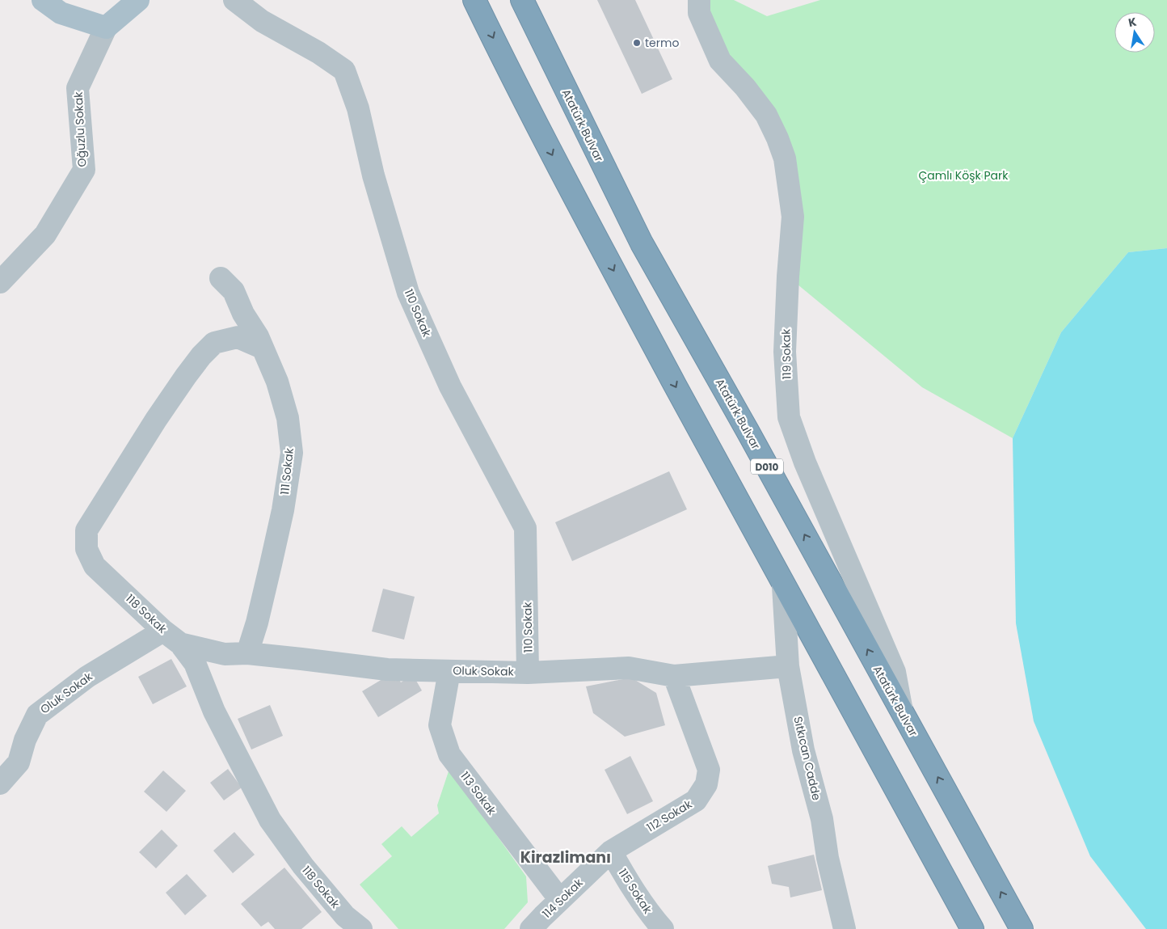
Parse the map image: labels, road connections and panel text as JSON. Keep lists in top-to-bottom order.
{
  "streets": {
    "highway": ["Atatürk Bulvar", "D010"],
    "street": [
      "Oğuzlu Sokak",
      "110 Sokak",
      "119 Sokak",
      "111 Sokak",
      "118 Sokak",
      "Oluk Sokak",
      "Sıtkıcan Cadde",
      "113 Sokak",
      "112 Sokak",
      "115 Sokak",
      "114 Sokak"
    ]
  },
  "crossings": [
    ["Atatürk Bulvar", "119 Sokak"],
    ["110 Sokak", "Oluk Sokak"],
    ["111 Sokak", "118 Sokak"],
    ["111 Sokak", "Oluk Sokak"],
    ["118 Sokak", "Oluk Sokak"],
    ["Oluk Sokak", "Sıtkıcan Cadde"],
    ["Oluk Sokak", "113 Sokak"],
    ["Oluk Sokak", "112 Sokak"],
    ["113 Sokak", "114 Sokak"],
    ["112 Sokak", "115 Sokak"],
    ["112 Sokak", "114 Sokak"],
    ["115 Sokak", "114 Sokak"]
  ],
  "districts": ["Kirazlimanı"],
  "parks": ["Çamlı Köşk Park"],
  "places": ["termo"],
  "north": "top"
}
